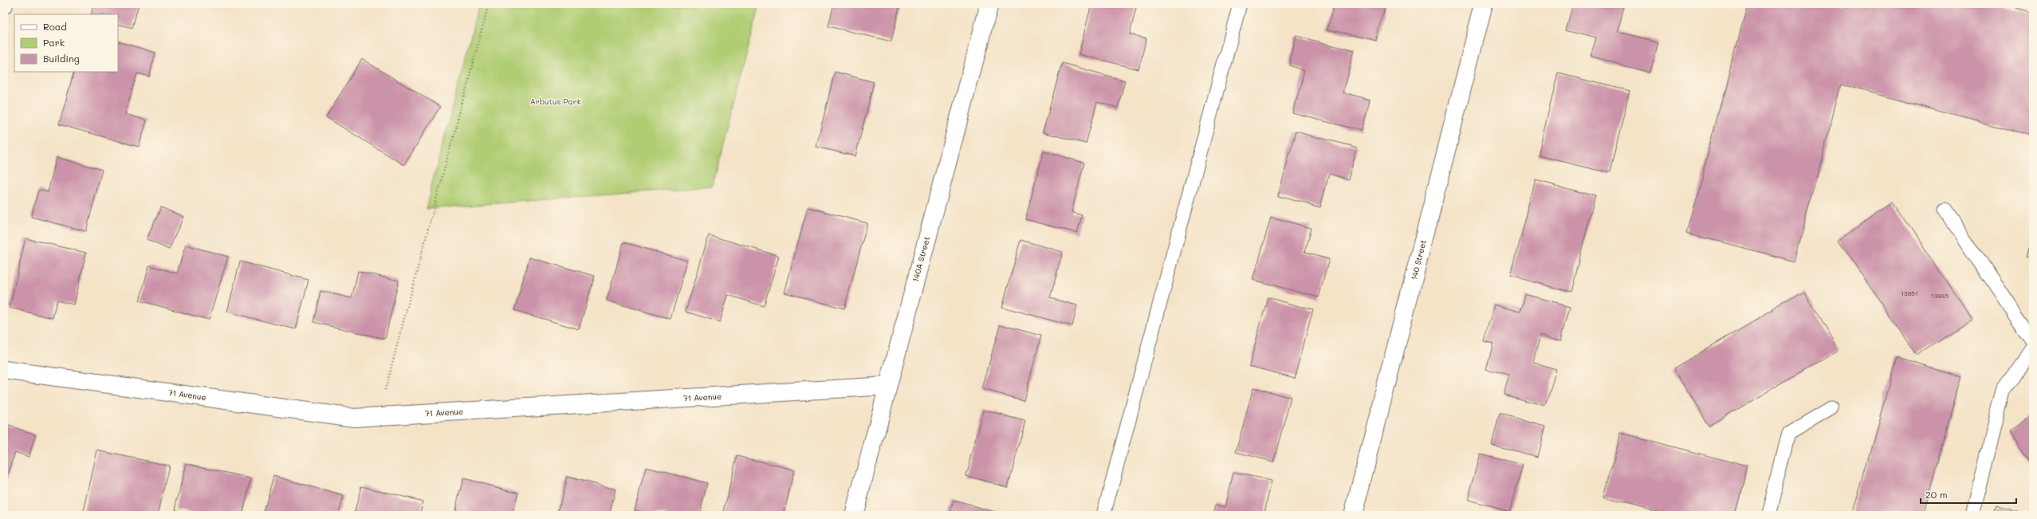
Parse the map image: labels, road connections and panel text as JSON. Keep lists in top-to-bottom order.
{
  "streets": {
    "street": ["140A Street", "140 Street", "71 Avenue"]
  },
  "crossings": [
    ["140A Street", "71 Avenue"]
  ],
  "parks": ["Arbutus Park"],
  "house_numbers": ["13951", "13945"],
  "legend": ["Road", "Park", "Building"],
  "scale_bar": "20 m"
}
